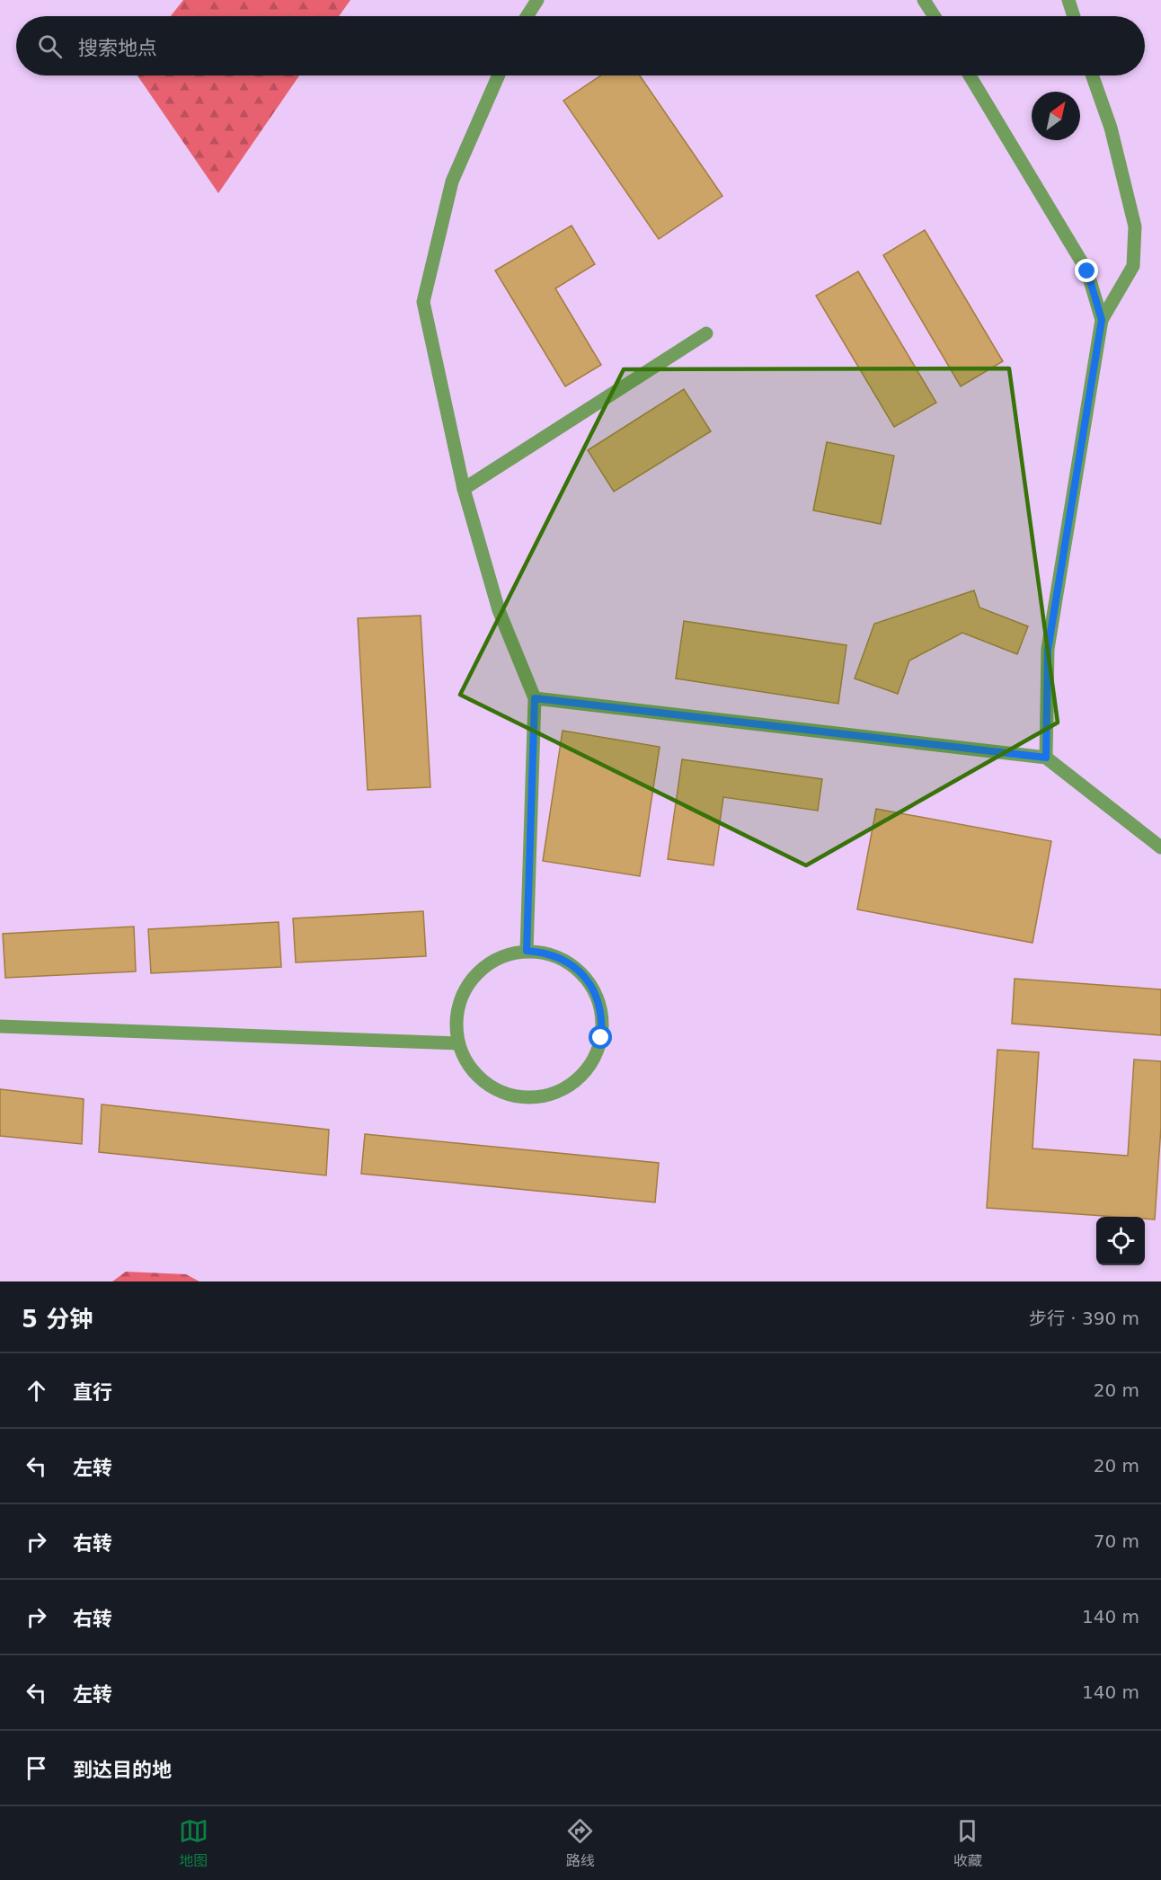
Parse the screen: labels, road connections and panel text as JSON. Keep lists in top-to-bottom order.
{
  "north": "top right",
  "page": {
    "search": "搜索地点",
    "heading": ["5 分钟", "步行 · 390 m"],
    "list": [
      ["直行", "20 m"],
      ["左转", "20 m"],
      ["右转", "70 m"],
      ["右转", "140 m"],
      ["左转", "140 m"],
      "到达目的地"
    ],
    "nav": ["地图", "路线", "收藏"]
  }
}
